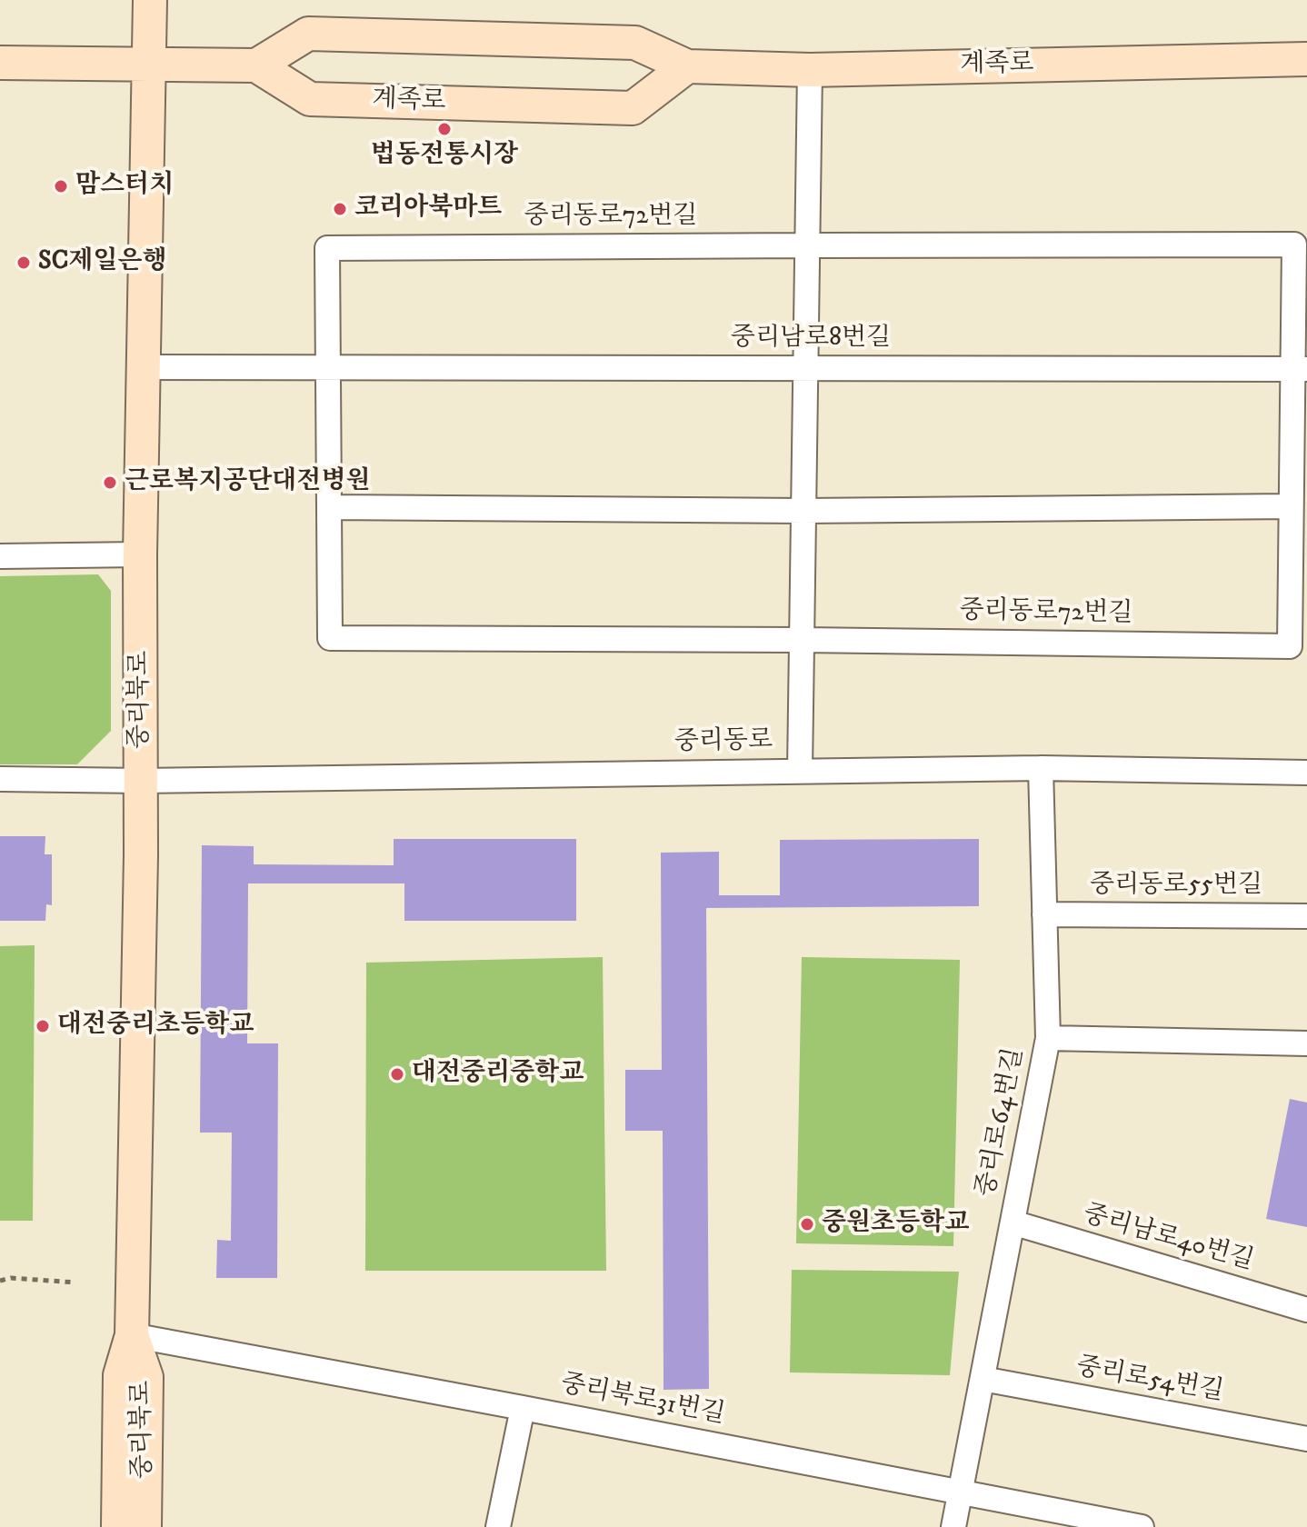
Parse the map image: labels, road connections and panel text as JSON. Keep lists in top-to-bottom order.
{
  "streets": {
    "main road": ["계족로", "중리북로"],
    "street": [
      "중리동로72번길",
      "중리남로8번길",
      "중리동로",
      "중리동로55번길",
      "중리로64번길",
      "중리남로40번길",
      "중리로54번길",
      "중리북로31번길"
    ]
  },
  "crossings": [
    ["중리동로72번길", "중리남로8번길"],
    ["중리남로8번길", "중리북로"],
    ["중리북로", "중리동로"],
    ["중리북로", "중리북로31번길"],
    ["중리동로", "중리로64번길"],
    ["중리동로55번길", "중리로64번길"],
    ["중리로64번길", "중리남로40번길"],
    ["중리로64번길", "중리로54번길"],
    ["중리로64번길", "중리북로31번길"]
  ],
  "places": [
    "법동전통시장",
    "맘스터치",
    "코리아북마트",
    "SC제일은행",
    "근로복지공단대전병원",
    "대전중리초등학교",
    "대전중리중학교",
    "중원초등학교"
  ]
}
